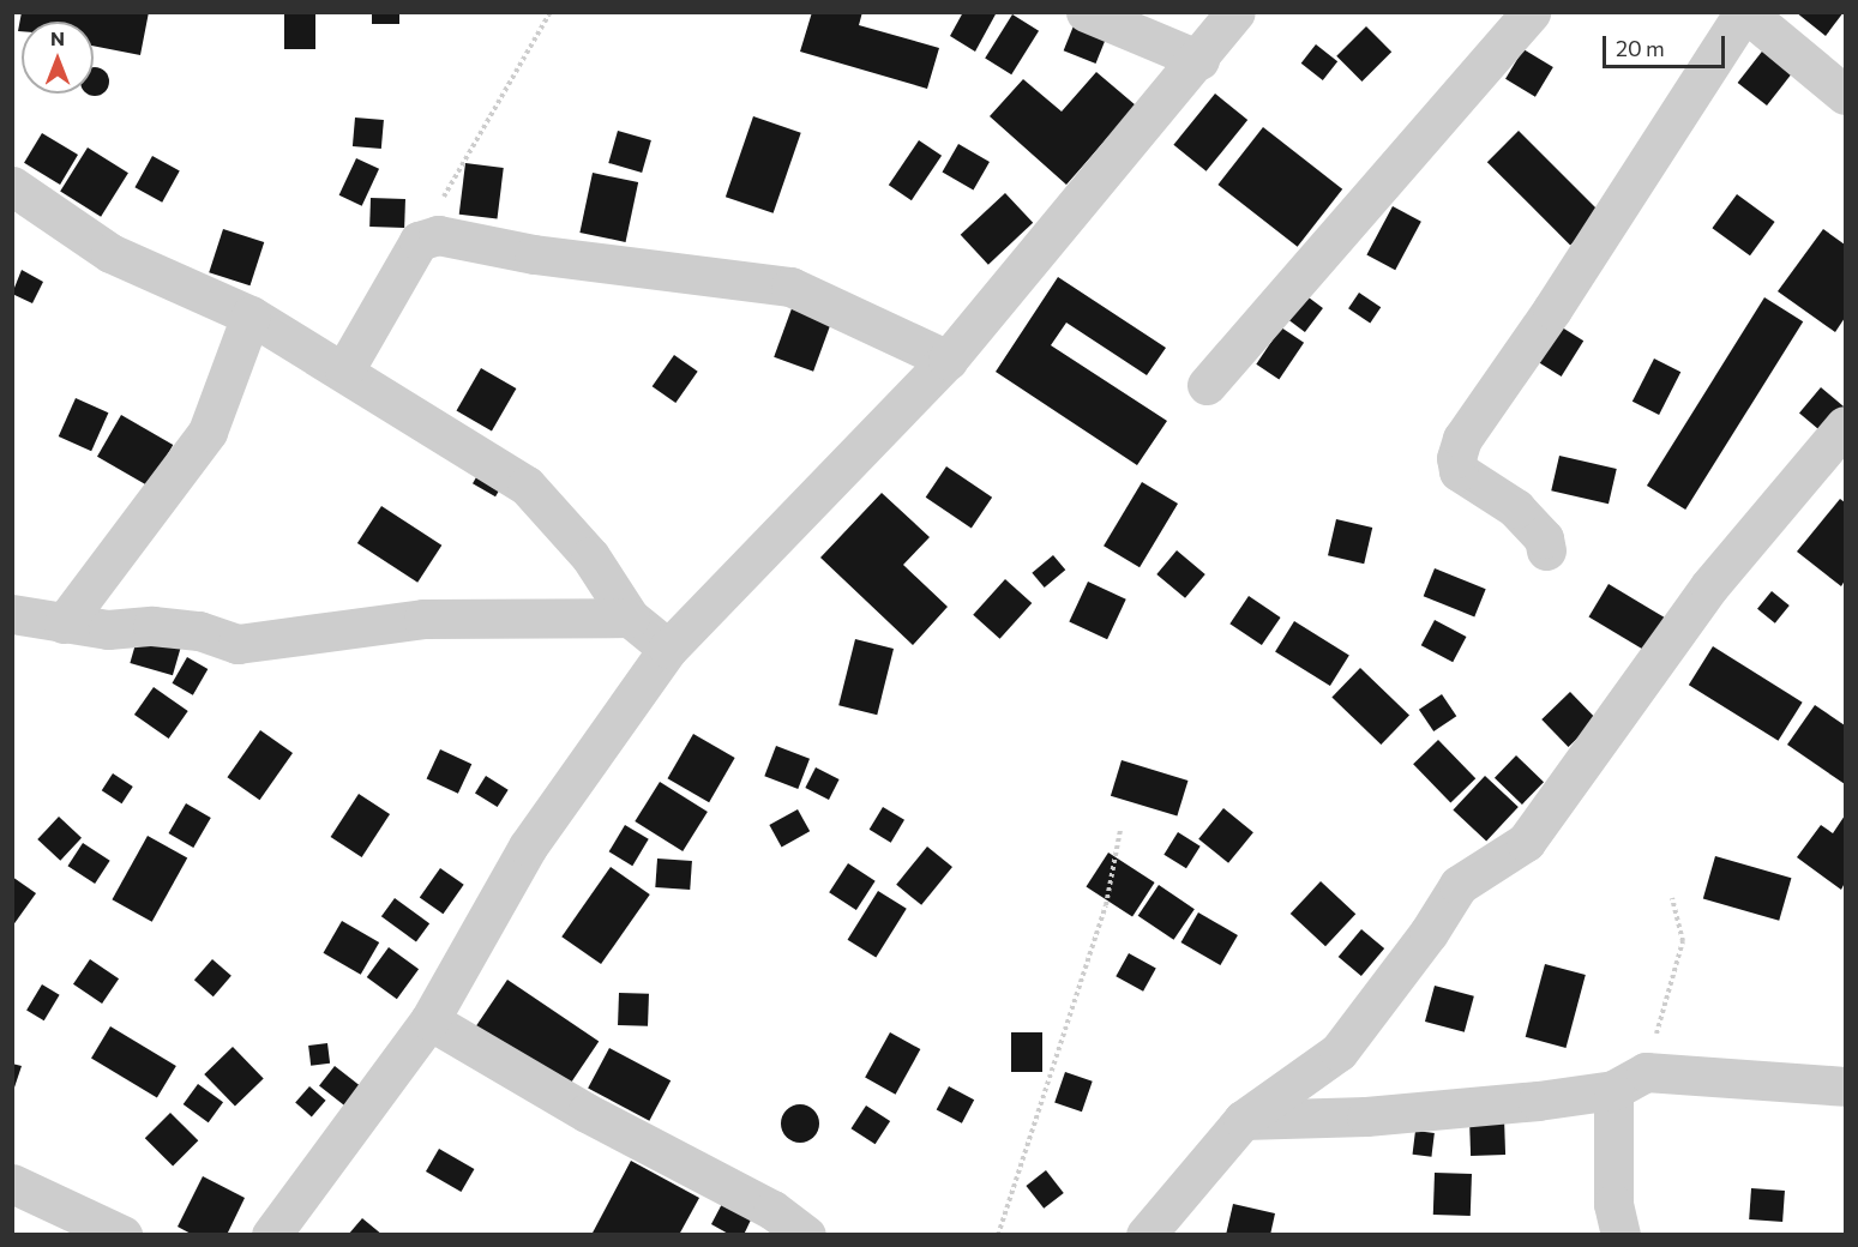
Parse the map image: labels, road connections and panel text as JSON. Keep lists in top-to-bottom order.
{
  "scale_bar": "20 m",
  "north": "top"
}
